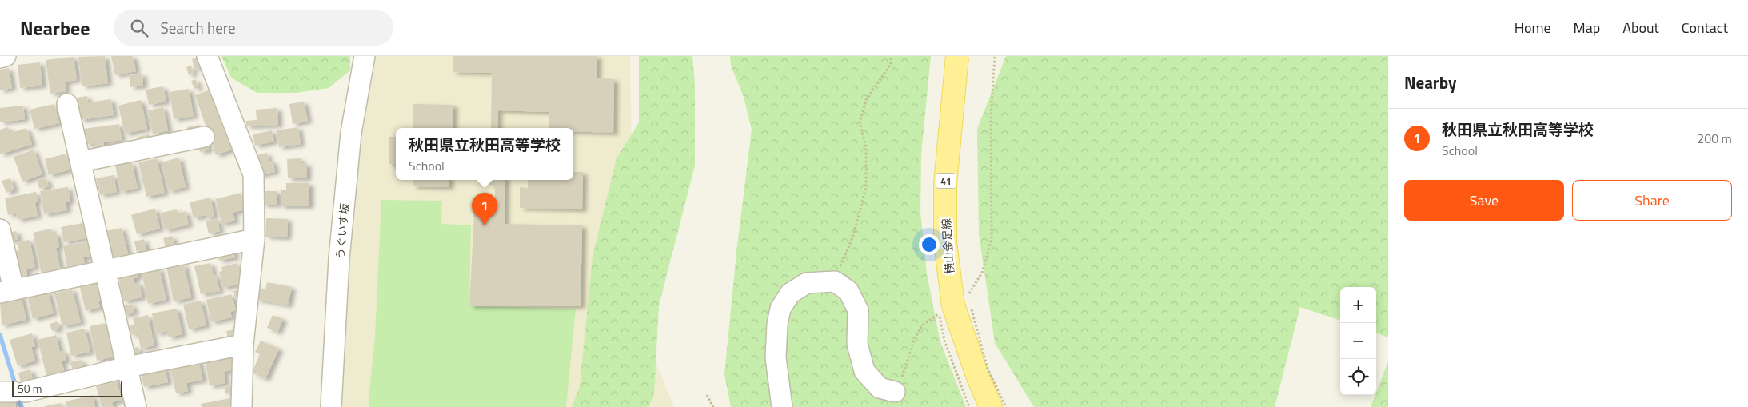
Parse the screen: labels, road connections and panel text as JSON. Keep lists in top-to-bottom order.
{
  "streets": {
    "main road": ["41", "横山金足線"],
    "street": ["うぐいす坂"]
  },
  "scale_bar": "50 m",
  "page": {
    "header": "Nearbee",
    "search": "Search here",
    "nav": [
      "Home",
      "Map",
      "About",
      "Contact"
    ],
    "heading": "Nearby",
    "list": [
      {
        "mark": "1",
        "name": "秋田県立秋田高等学校",
        "note": "School",
        "value": "200 m"
      }
    ],
    "popup": ["秋田県立秋田高等学校", "School"],
    "buttons": ["Save", "Share"],
    "pins": "1",
    "map_buttons": ["+", "−"],
    "scale": "50 m"
  }
}
